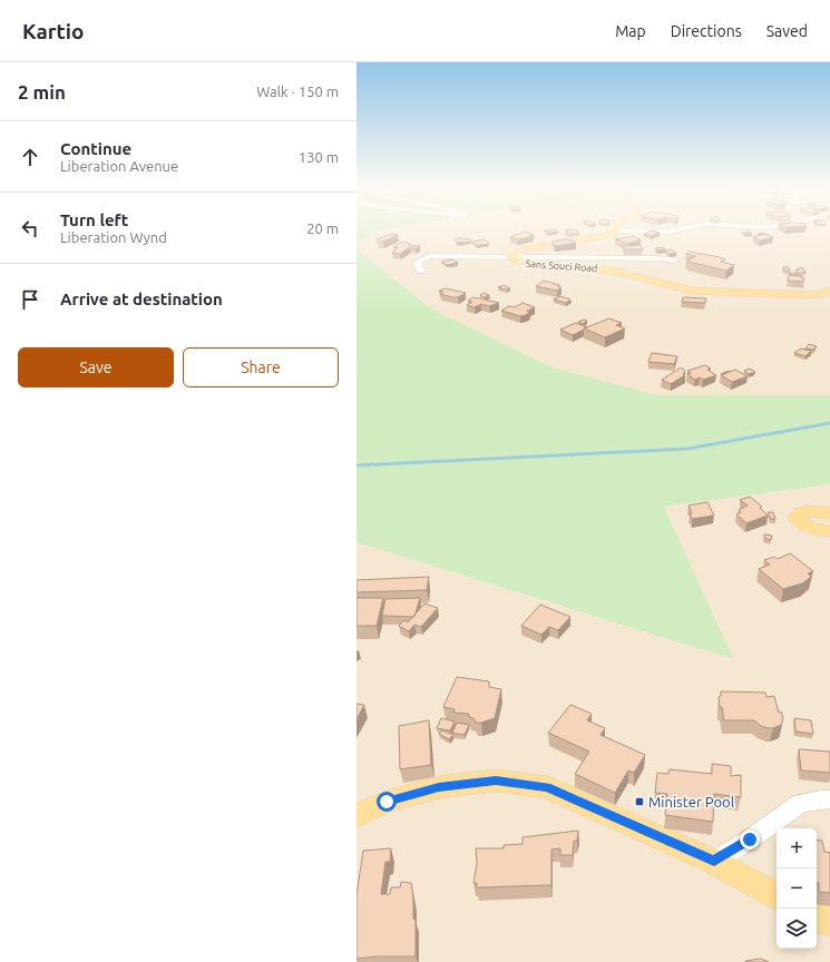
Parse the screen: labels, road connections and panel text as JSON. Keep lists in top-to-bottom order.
{
  "streets": {
    "main road": ["Sans Souci Road"]
  },
  "places": {
    "transit": ["Minister Pool"]
  },
  "page": {
    "header": "Kartio",
    "nav": ["Map", "Directions", "Saved"],
    "heading": ["2 min", "Walk · 150 m"],
    "list": [
      ["Continue", "Liberation Avenue", "130 m"],
      ["Turn left", "Liberation Wynd", "20 m"],
      "Arrive at destination"
    ],
    "buttons": ["Save", "Share"],
    "map_buttons": ["+", "−"]
  }
}
